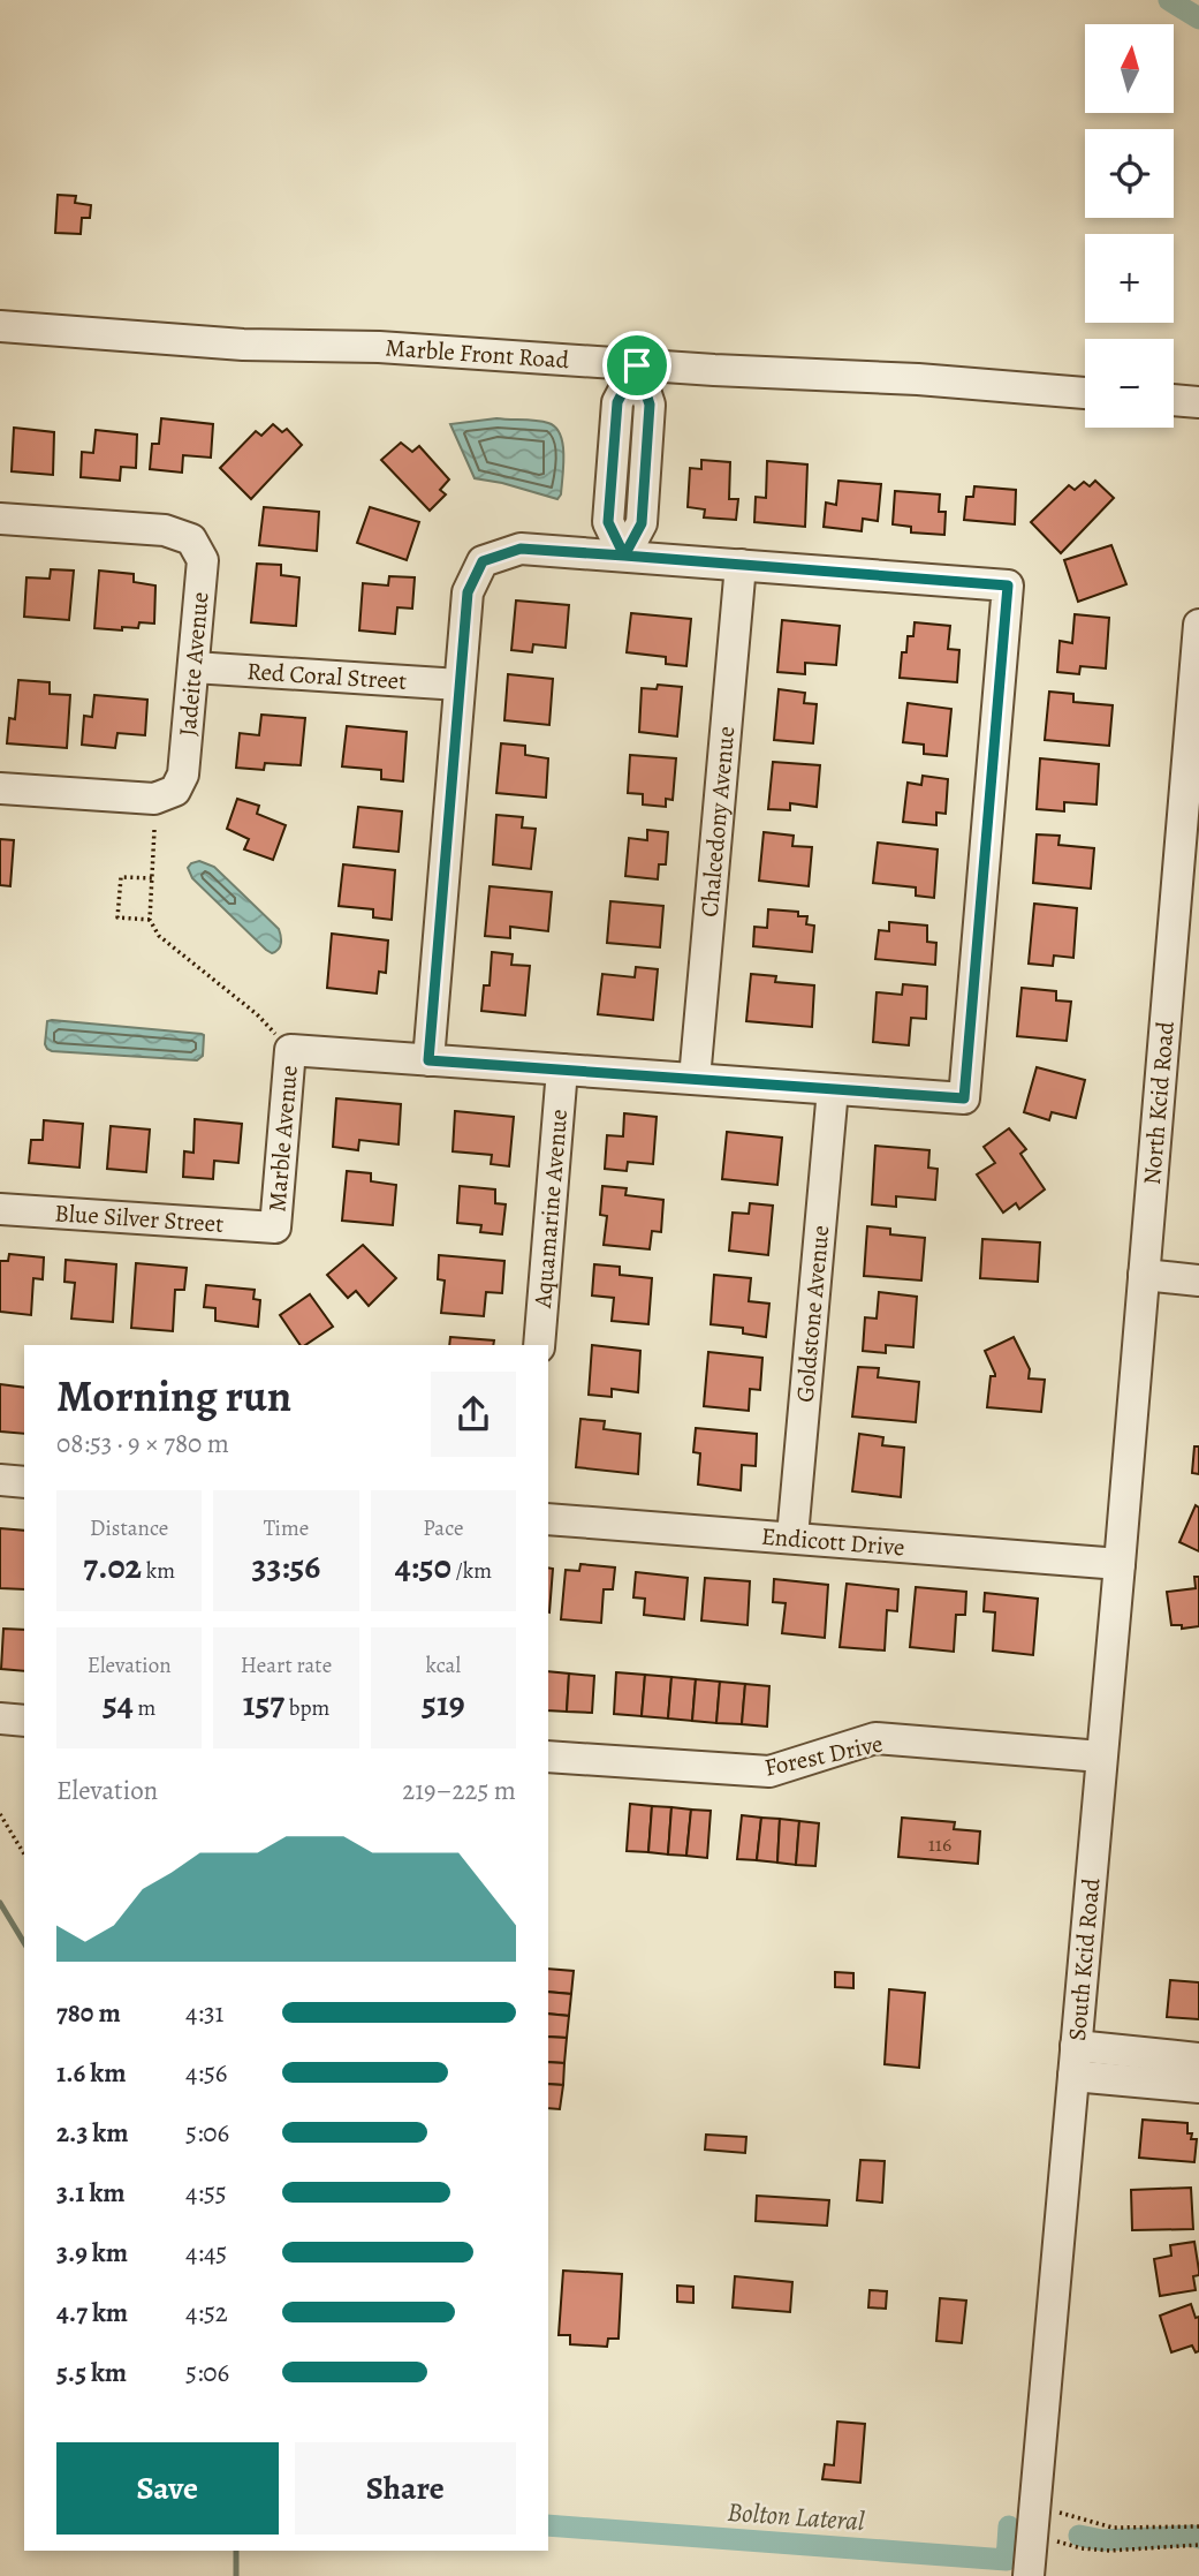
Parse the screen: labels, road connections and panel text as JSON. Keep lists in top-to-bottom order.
{
  "streets": {
    "street": [
      "Marble Front Road",
      "Jadeite Avenue",
      "Red Coral Street",
      "Chalcedony Avenue",
      "North Kcid Road",
      "Marble Avenue",
      "Aquamarine Avenue",
      "Blue Silver Street",
      "Goldstone Avenue",
      "Endicott Drive",
      "Forest Drive",
      "South Kcid Road"
    ]
  },
  "crossings": [
    ["Jadeite Avenue", "Red Coral Street"],
    ["North Kcid Road", "South Kcid Road"],
    ["Marble Avenue", "Blue Silver Street"],
    ["Goldstone Avenue", "Endicott Drive"],
    ["Endicott Drive", "South Kcid Road"],
    ["Forest Drive", "South Kcid Road"]
  ],
  "water": ["Bolton Lateral"],
  "house_numbers": ["116"],
  "north": "top",
  "page": {
    "map_buttons": ["+", "−"],
    "heading": ["Morning run", "08:53 · 9 × 780 m"],
    "stats": [
      ["Distance", "7.02 km"],
      ["Time", "33:56"],
      ["Pace", "4:50 /km"],
      ["Elevation", "54 m"],
      ["Heart rate", "157 bpm"],
      ["kcal", "519"]
    ],
    "chart": ["Elevation", "219–225 m"],
    "list": [
      {
        "name": "780 m",
        "note": "4:31"
      },
      {
        "name": "1.6 km",
        "note": "4:56"
      },
      {
        "name": "2.3 km",
        "note": "5:06"
      },
      {
        "name": "3.1 km",
        "note": "4:55"
      },
      {
        "name": "3.9 km",
        "note": "4:45"
      },
      {
        "name": "4.7 km",
        "note": "4:52"
      },
      {
        "name": "5.5 km",
        "note": "5:06"
      }
    ],
    "buttons": ["Save", "Share"]
  }
}
